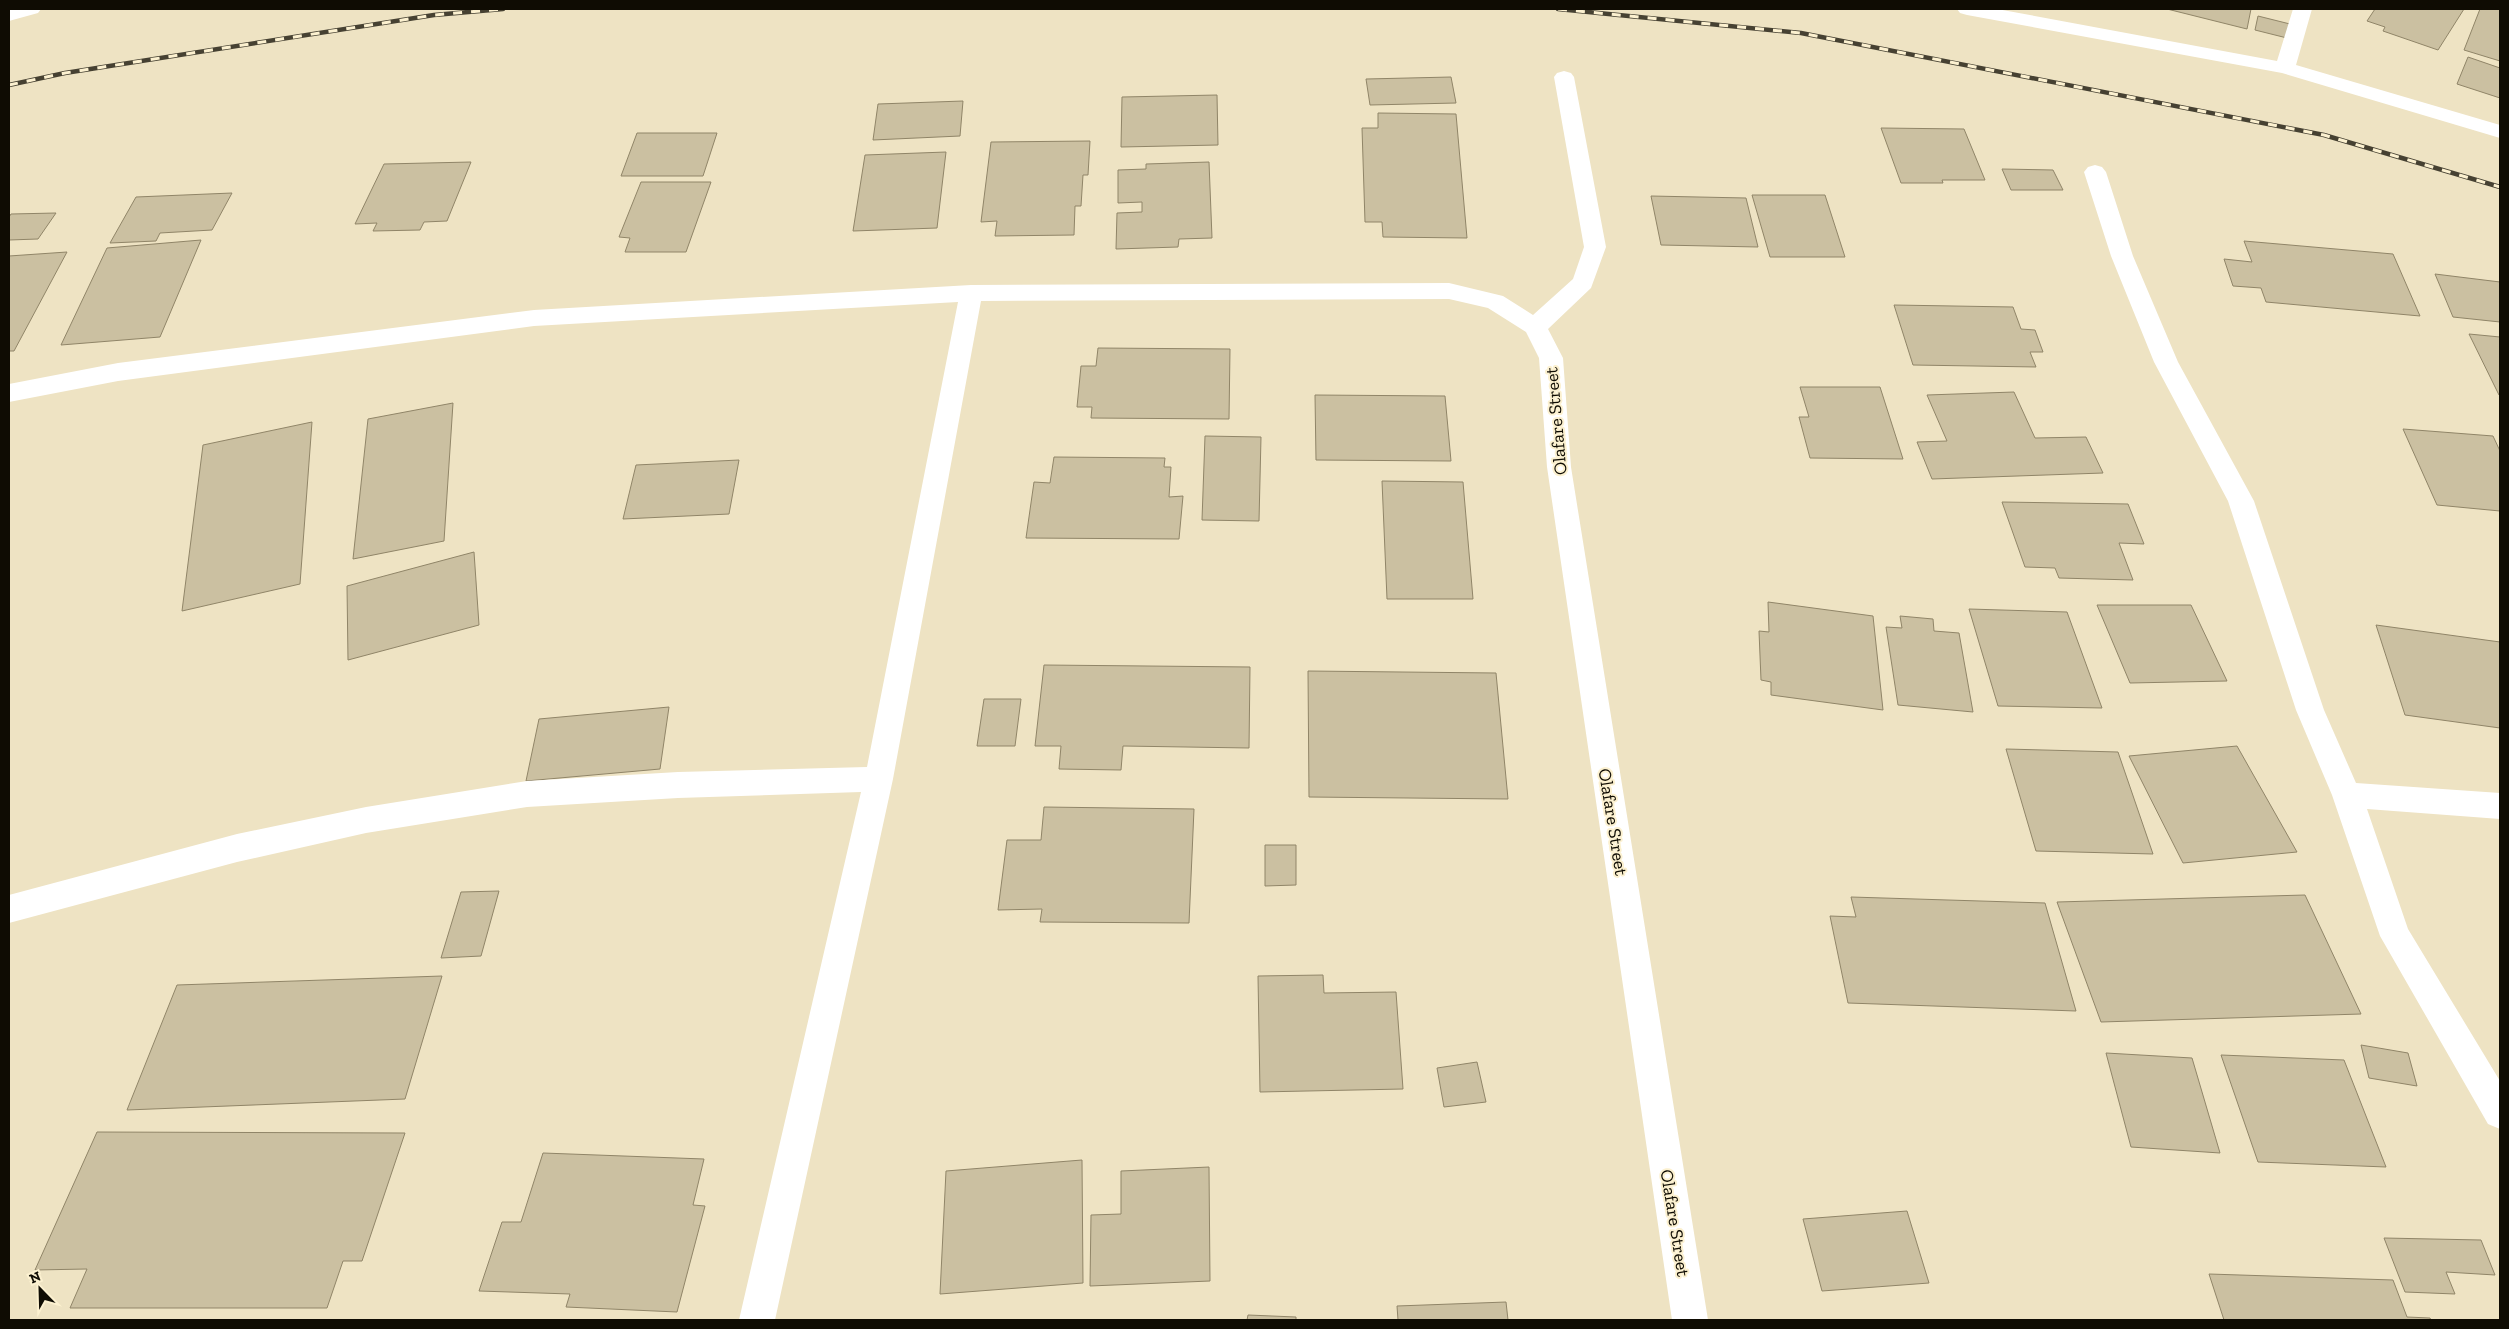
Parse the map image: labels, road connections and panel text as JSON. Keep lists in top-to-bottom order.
{
  "streets": {
    "street": ["Olafare Street"]
  },
  "north": "top left"
}
